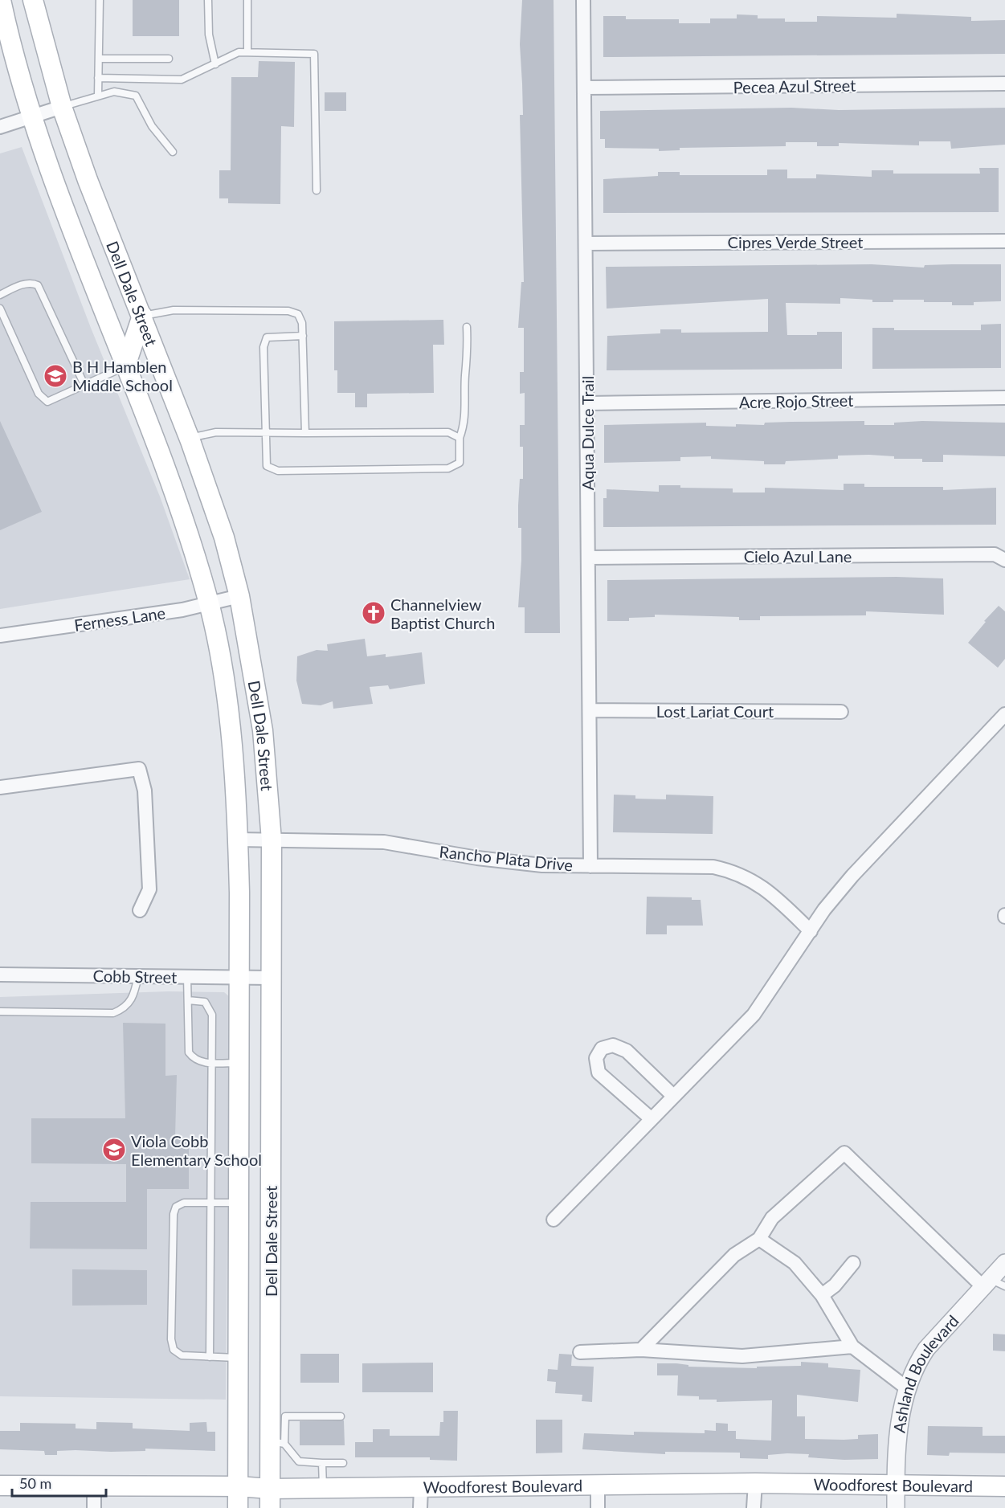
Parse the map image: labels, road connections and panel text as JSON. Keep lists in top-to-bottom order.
{
  "streets": {
    "main road": ["Dell Dale Street", "Woodforest Boulevard"],
    "street": [
      "Pecea Azul Street",
      "Cipres Verde Street",
      "Acre Rojo Street",
      "Aqua Dulce Trail",
      "Cielo Azul Lane",
      "Ferness Lane",
      "Lost Lariat Court",
      "Rancho Plata Drive",
      "Cobb Street",
      "Ashland Boulevard"
    ]
  },
  "crossings": [
    ["Pecea Azul Street", "Aqua Dulce Trail"],
    ["Cipres Verde Street", "Aqua Dulce Trail"],
    ["Dell Dale Street", "Ferness Lane"],
    ["Dell Dale Street", "Rancho Plata Drive"],
    ["Dell Dale Street", "Cobb Street"],
    ["Dell Dale Street", "Woodforest Boulevard"],
    ["Acre Rojo Street", "Aqua Dulce Trail"],
    ["Aqua Dulce Trail", "Cielo Azul Lane"],
    ["Aqua Dulce Trail", "Lost Lariat Court"],
    ["Aqua Dulce Trail", "Rancho Plata Drive"],
    ["Ashland Boulevard", "Woodforest Boulevard"]
  ],
  "places": {
    "school or university": ["B H Hamblen Middle School", "Viola Cobb Elementary School"],
    "church": ["Channelview Baptist Church"]
  },
  "scale_bar": "50 m"
}
